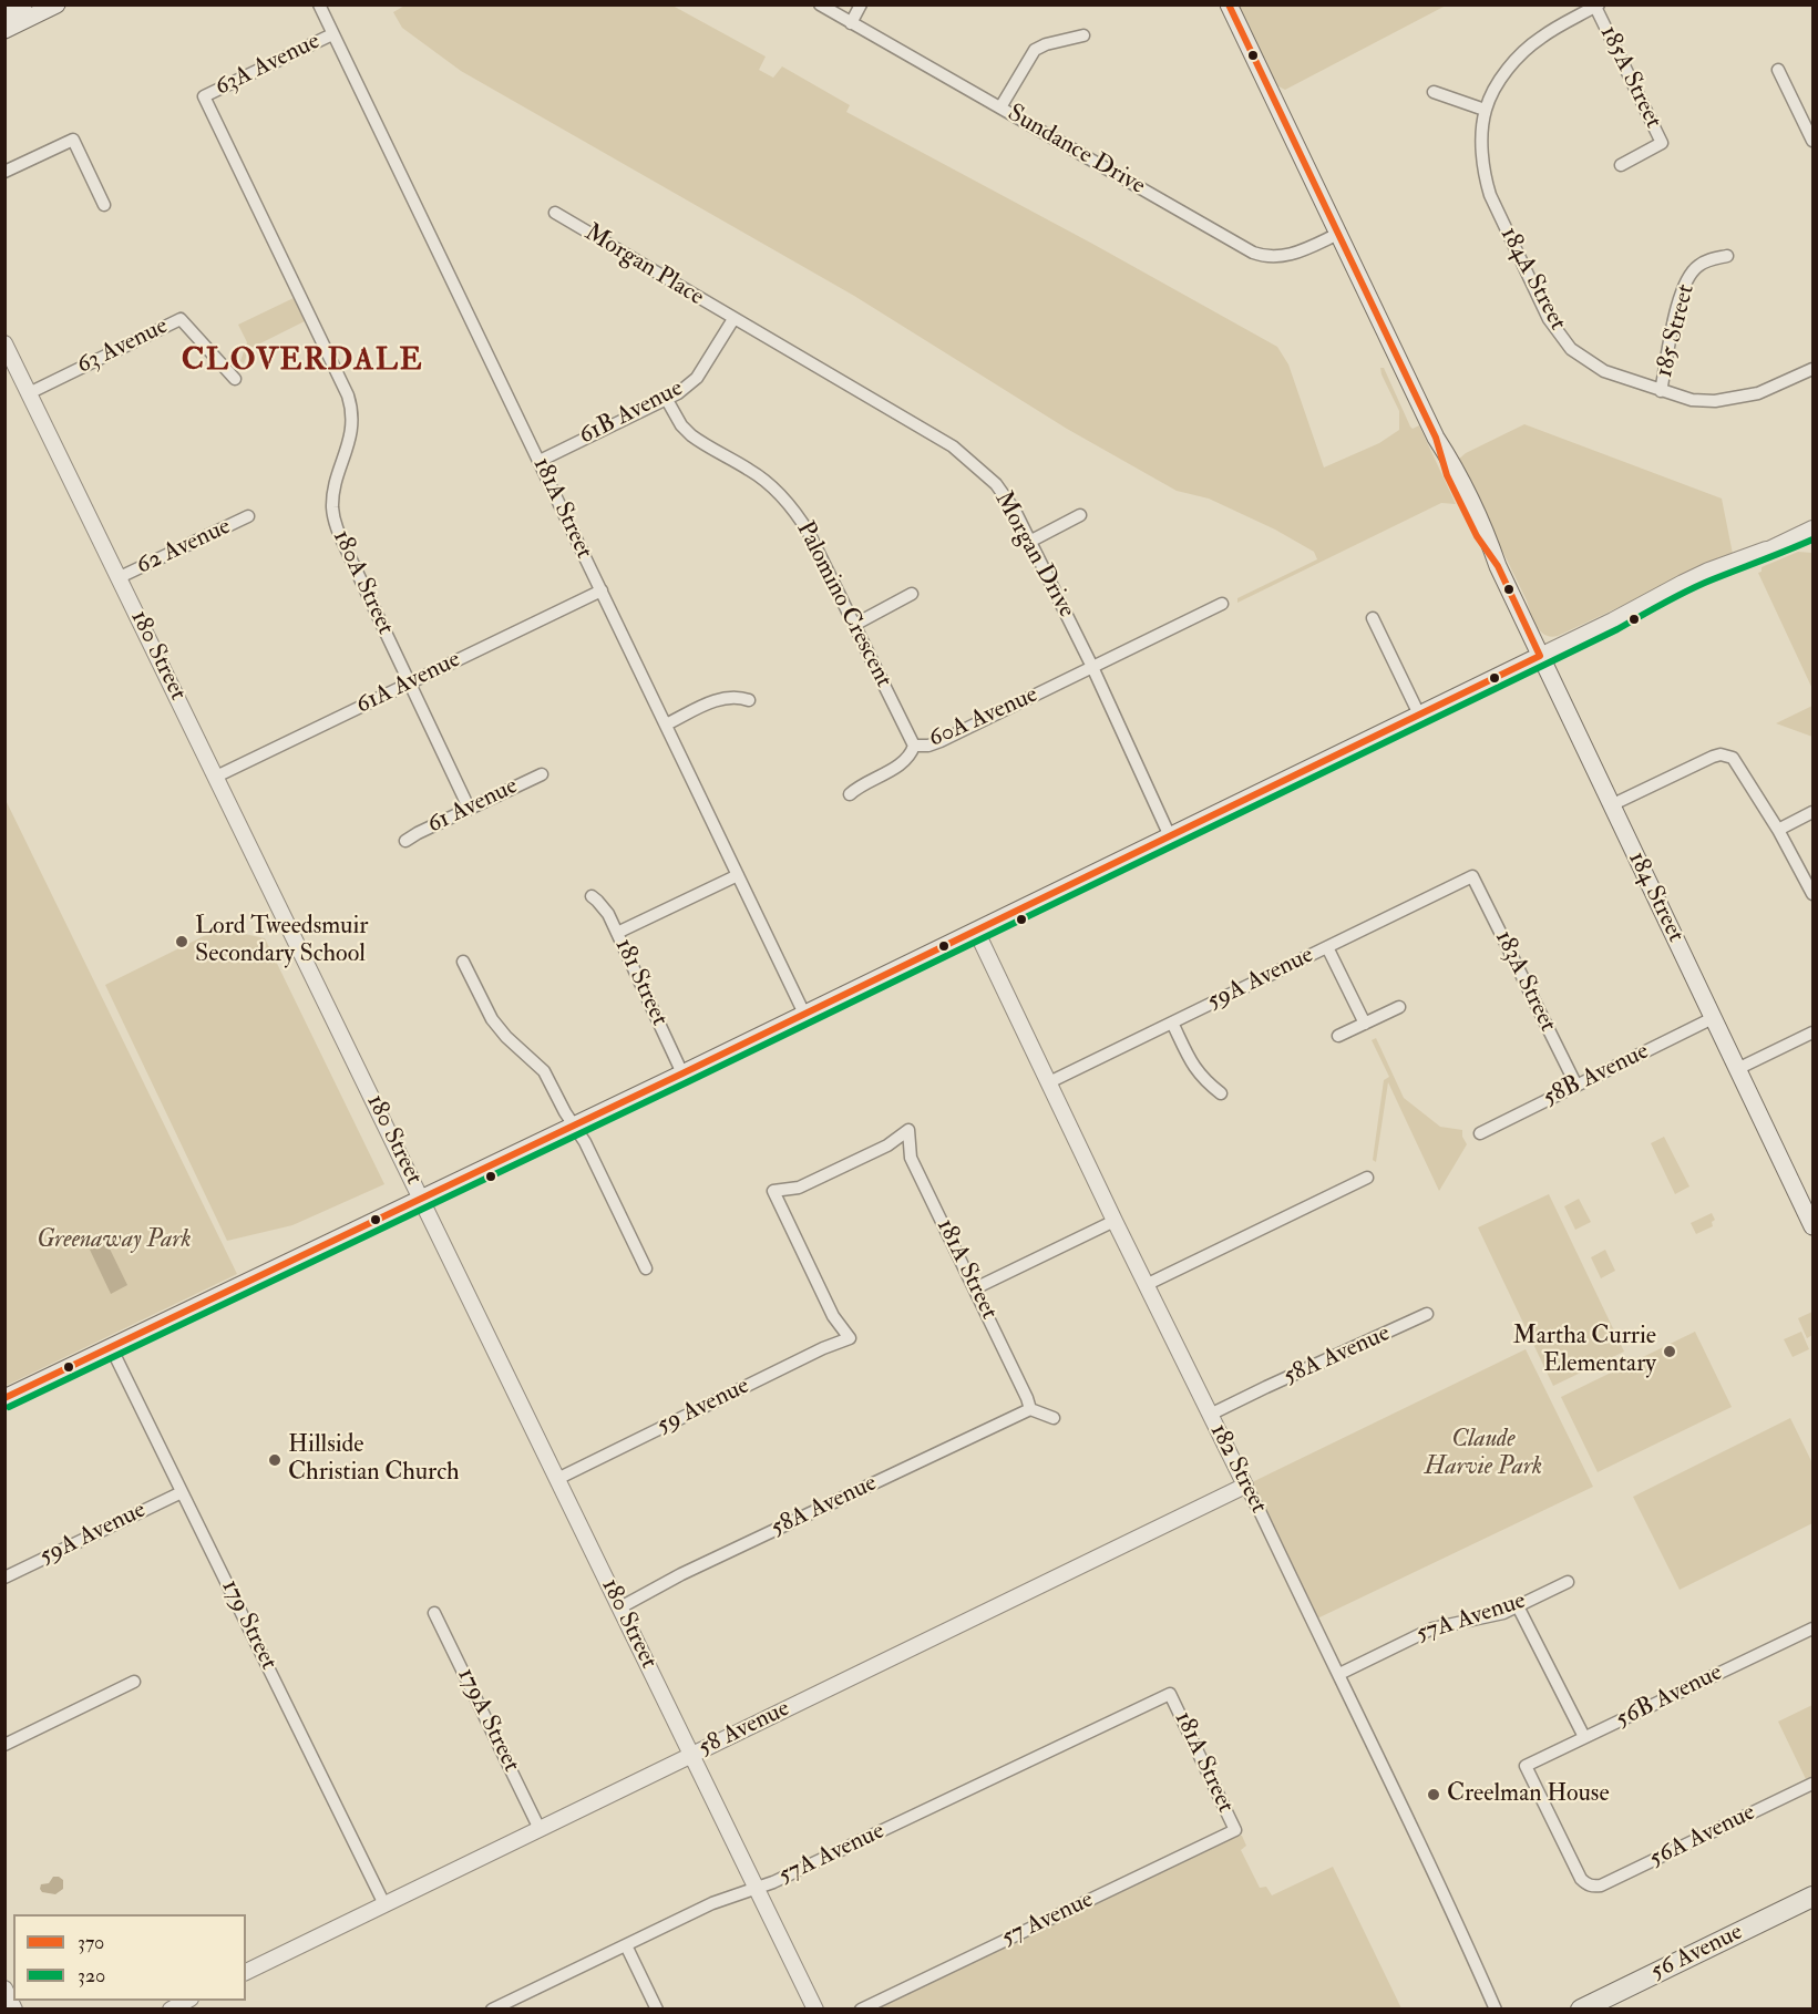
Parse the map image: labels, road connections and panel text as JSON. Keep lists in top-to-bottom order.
{
  "streets": {
    "highway": ["56 Avenue"],
    "main road": ["184 Street"],
    "street": [
      "63A Avenue",
      "185A Street",
      "Sundance Drive",
      "Morgan Place",
      "184A Street",
      "185 Street",
      "63 Avenue",
      "61B Avenue",
      "181A Street",
      "62 Avenue",
      "Morgan Drive",
      "180A Street",
      "Palomino Crescent",
      "180 Street",
      "61A Avenue",
      "60A Avenue",
      "61 Avenue",
      "59A Avenue",
      "183A Street",
      "181 Street",
      "58B Avenue",
      "58A Avenue",
      "59 Avenue",
      "182 Street",
      "57A Avenue",
      "179 Street",
      "56B Avenue",
      "179A Street",
      "58 Avenue",
      "56A Avenue",
      "57 Avenue"
    ]
  },
  "crossings": [
    ["63A Avenue", "181A Street"],
    ["63A Avenue", "180A Street"],
    ["Sundance Drive", "184 Street"],
    ["Morgan Place", "61B Avenue"],
    ["Morgan Place", "Morgan Drive"],
    ["184A Street", "185 Street"],
    ["63 Avenue", "180 Street"],
    ["61B Avenue", "181A Street"],
    ["61B Avenue", "Morgan Drive"],
    ["61B Avenue", "Palomino Crescent"],
    ["181A Street", "61A Avenue"],
    ["181A Street", "58A Avenue"],
    ["181A Street", "59 Avenue"],
    ["181A Street", "57A Avenue"],
    ["181A Street", "57 Avenue"],
    ["62 Avenue", "180 Street"],
    ["Morgan Drive", "60A Avenue"],
    ["180A Street", "61A Avenue"],
    ["180A Street", "61 Avenue"],
    ["Palomino Crescent", "60A Avenue"],
    ["180 Street", "61A Avenue"],
    ["180 Street", "58A Avenue"],
    ["180 Street", "59 Avenue"],
    ["180 Street", "57A Avenue"],
    ["180 Street", "58 Avenue"],
    ["184 Street", "58B Avenue"],
    ["59A Avenue", "183A Street"],
    ["59A Avenue", "182 Street"],
    ["59A Avenue", "179 Street"],
    ["183A Street", "58B Avenue"],
    ["58A Avenue", "182 Street"],
    ["182 Street", "57A Avenue"],
    ["182 Street", "58 Avenue"],
    ["179 Street", "58 Avenue"],
    ["56B Avenue", "56A Avenue"],
    ["179A Street", "58 Avenue"]
  ],
  "districts": ["CLOVERDALE"],
  "parks": ["Greenaway Park", "Claude Harvie Park"],
  "places": [
    "Lord Tweedsmuir Secondary School",
    "Martha Currie Elementary",
    "Hillside Christian Church",
    "Creelman House"
  ],
  "lines": ["transit line 370", "transit line 320"],
  "legend": ["370", "320"]
}
